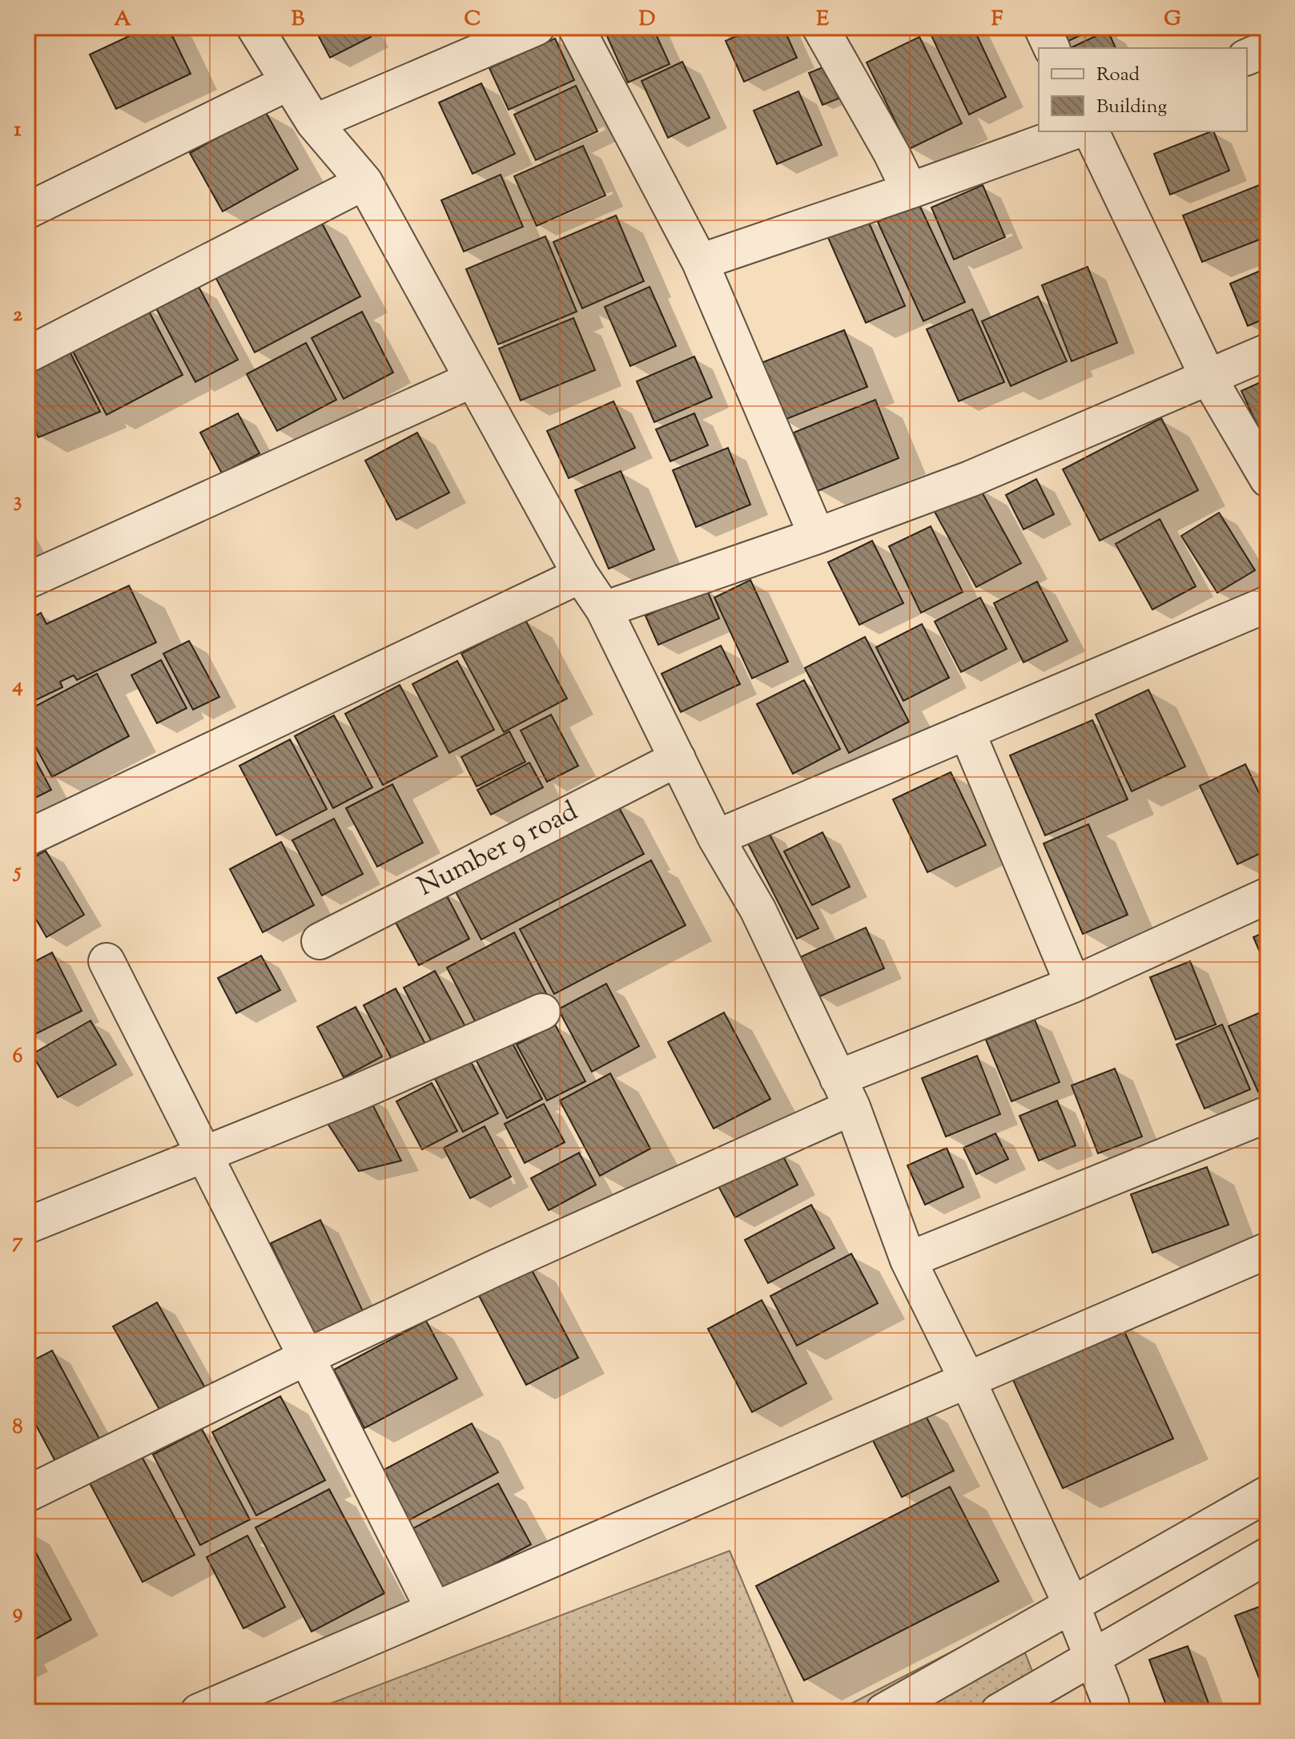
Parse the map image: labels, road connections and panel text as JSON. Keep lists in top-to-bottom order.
{
  "streets": {
    "street": ["Number 9 road"]
  },
  "legend": ["Road", "Building"],
  "grid": {
    "columns": [
      "A",
      "B",
      "C",
      "D",
      "E",
      "F",
      "G"
    ],
    "rows": [
      "1",
      "2",
      "3",
      "4",
      "5",
      "6",
      "7",
      "8",
      "9"
    ]
  }
}
